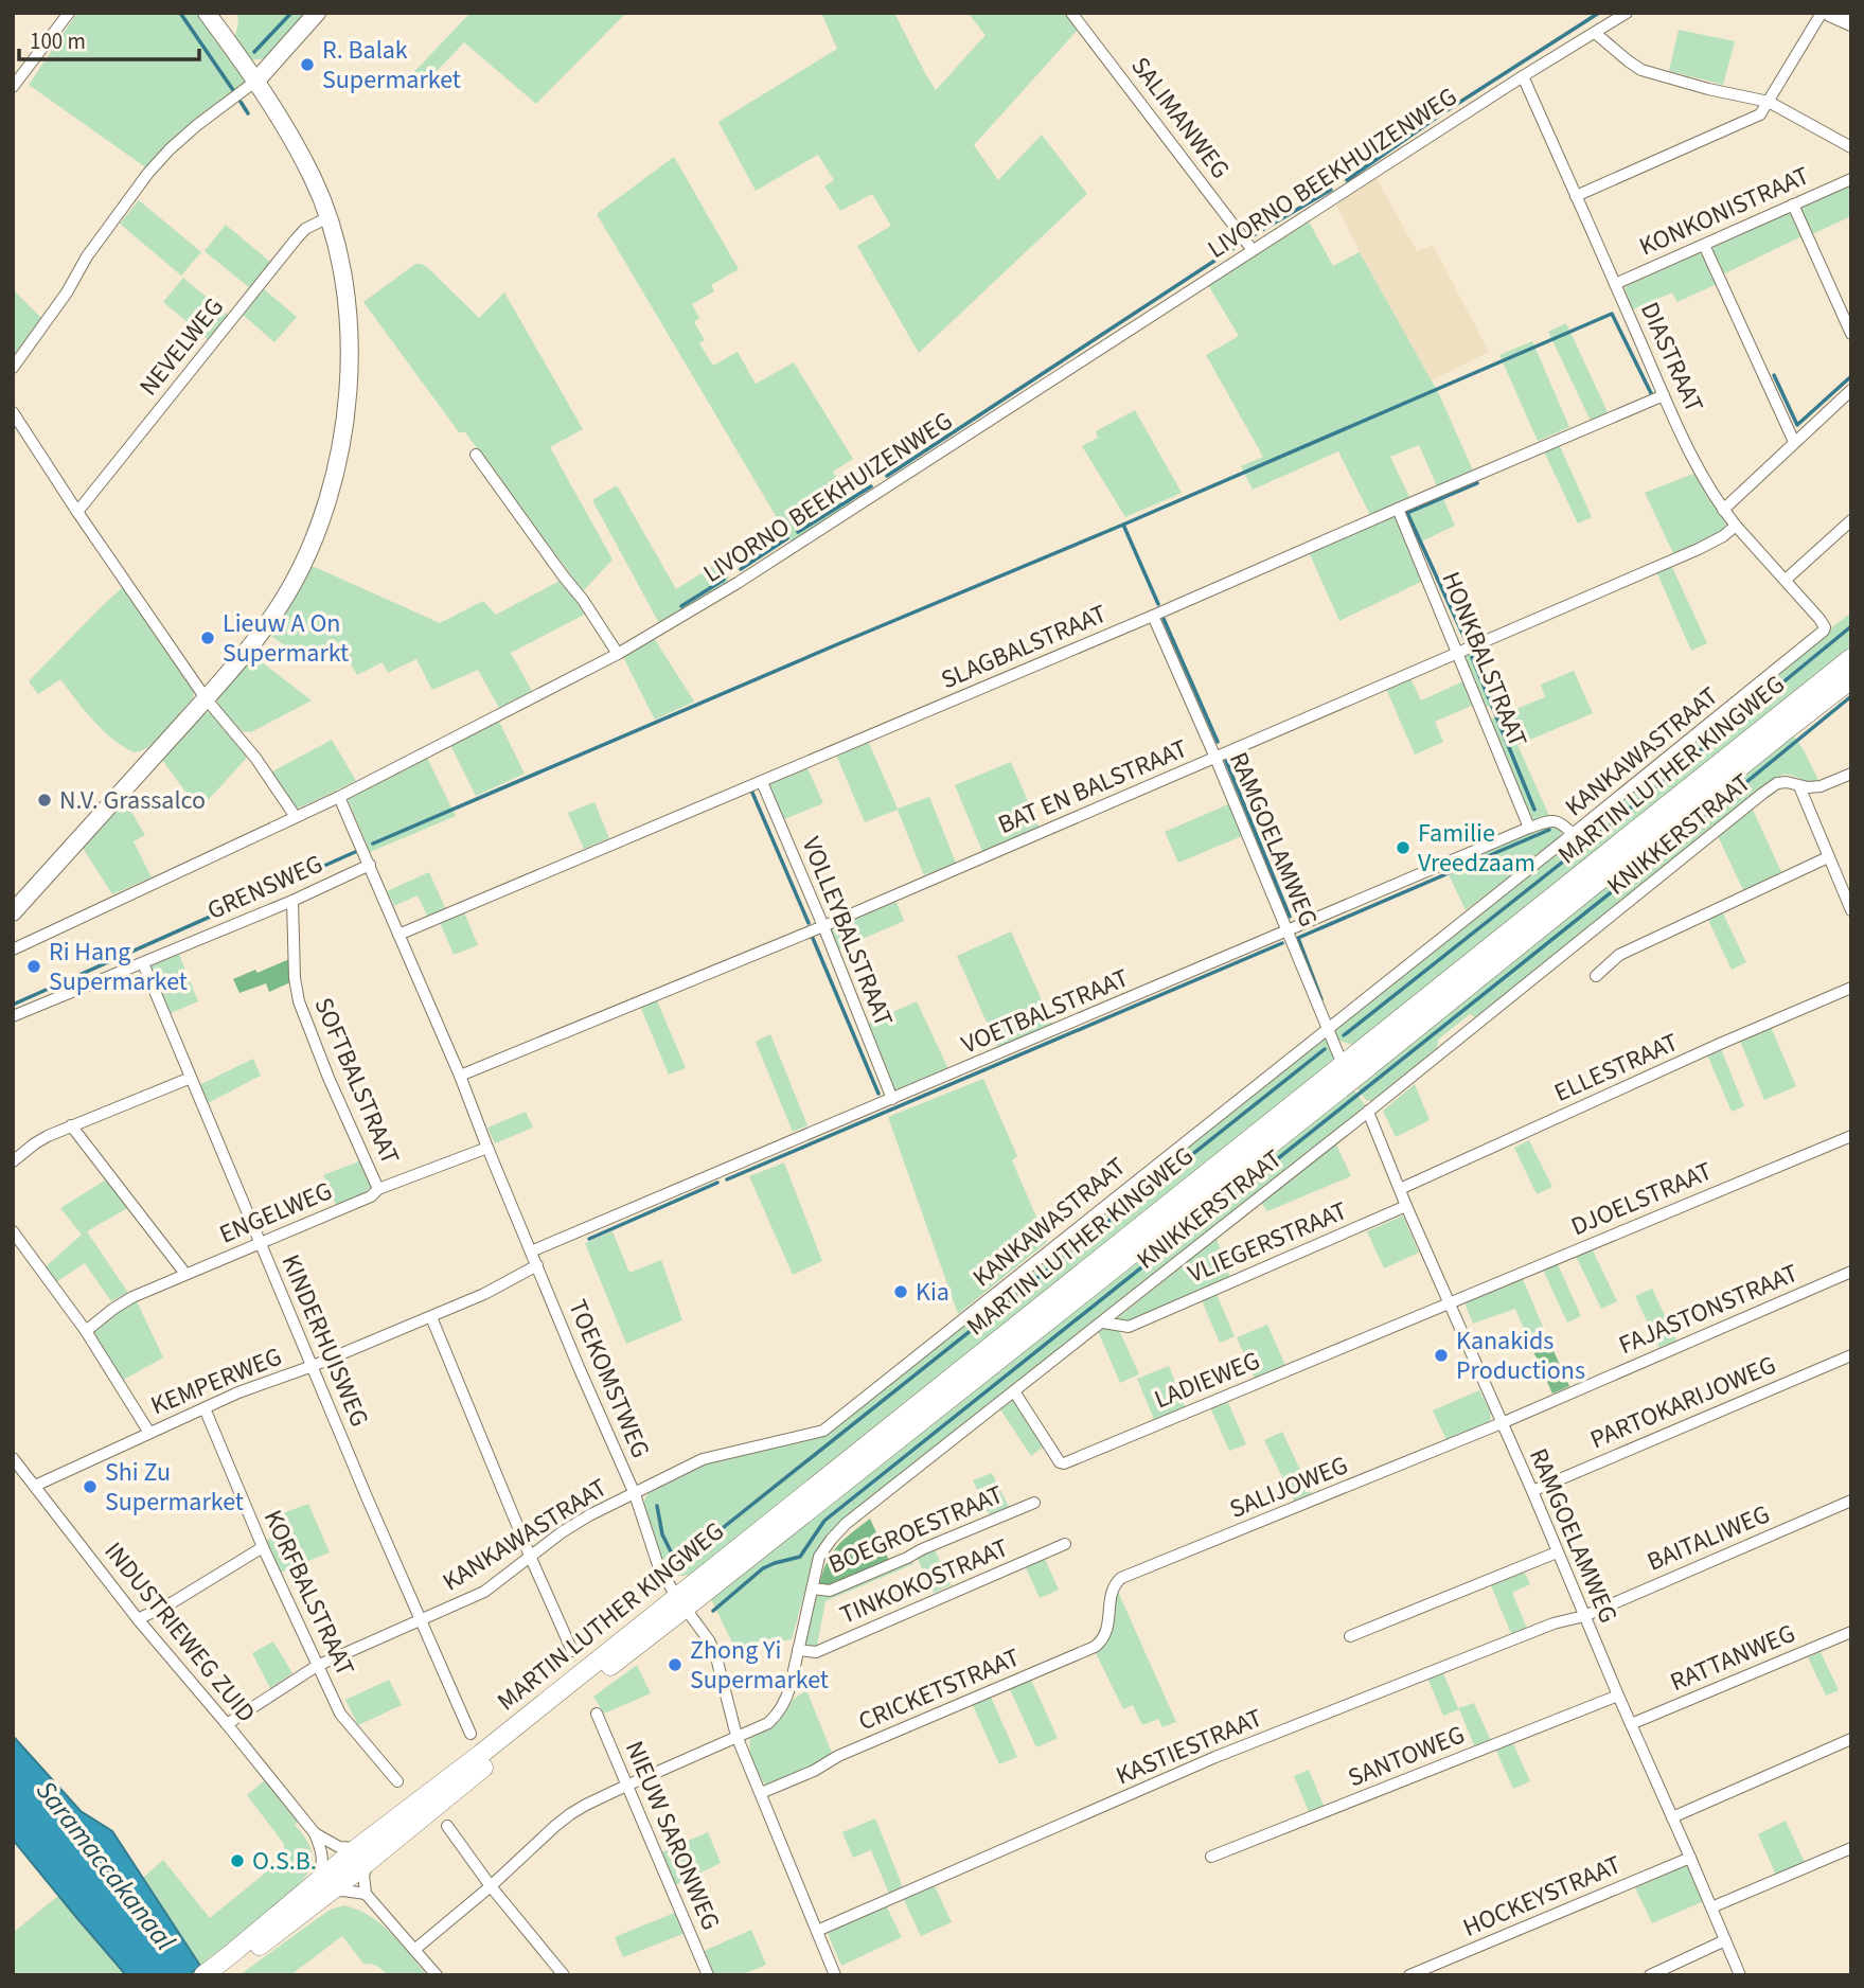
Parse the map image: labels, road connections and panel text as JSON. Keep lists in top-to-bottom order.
{
  "streets": {
    "main road": ["MARTIN LUTHER KINGWEG"],
    "street": [
      "SALIMANWEG",
      "LIVORNO BEEKHUIZENWEG",
      "KONKONISTRAAT",
      "NEVELWEG",
      "DIASTRAAT",
      "SLAGBALSTRAAT",
      "HONKBALSTRAAT",
      "KANKAWASTRAAT",
      "BAT EN BALSTRAAT",
      "KNIKKERSTRAAT",
      "RAMGOELAMWEG",
      "GRENSWEG",
      "VOLLEYBALSTRAAT",
      "VOETBALSTRAAT",
      "ELLESTRAAT",
      "SOFTBALSTRAAT",
      "DJOELSTRAAT",
      "ENGELWEG",
      "VLIEGERSTRAAT",
      "FAJASTONSTRAAT",
      "KINDERHUISWEG",
      "TOEKOMSTWEG",
      "LADIEWEG",
      "KEMPERWEG",
      "PARTOKARIJOWEG",
      "SALIJOWEG",
      "BOEGROESTRAAT",
      "BAITALIWEG",
      "TINKOKOSTRAAT",
      "KORFBALSTRAAT",
      "INDUSTRIEWEG ZUID",
      "RATTANWEG",
      "CRICKETSTRAAT",
      "KASTIESTRAAT",
      "SANTOWEG",
      "NIEUW SARONWEG",
      "HOCKEYSTRAAT"
    ]
  },
  "crossings": [
    ["SALIMANWEG", "LIVORNO BEEKHUIZENWEG"],
    ["LIVORNO BEEKHUIZENWEG", "DIASTRAAT"],
    ["LIVORNO BEEKHUIZENWEG", "TOEKOMSTWEG"],
    ["KONKONISTRAAT", "DIASTRAAT"],
    ["DIASTRAAT", "SLAGBALSTRAAT"],
    ["DIASTRAAT", "KANKAWASTRAAT"],
    ["DIASTRAAT", "BAT EN BALSTRAAT"],
    ["SLAGBALSTRAAT", "HONKBALSTRAAT"],
    ["SLAGBALSTRAAT", "RAMGOELAMWEG"],
    ["SLAGBALSTRAAT", "VOLLEYBALSTRAAT"],
    ["SLAGBALSTRAAT", "TOEKOMSTWEG"],
    ["HONKBALSTRAAT", "BAT EN BALSTRAAT"],
    ["HONKBALSTRAAT", "VOETBALSTRAAT"],
    ["KANKAWASTRAAT", "RAMGOELAMWEG"],
    ["KANKAWASTRAAT", "VOETBALSTRAAT"],
    ["KANKAWASTRAAT", "KINDERHUISWEG"],
    ["KANKAWASTRAAT", "TOEKOMSTWEG"],
    ["KANKAWASTRAAT", "KORFBALSTRAAT"],
    ["KANKAWASTRAAT", "INDUSTRIEWEG ZUID"],
    ["MARTIN LUTHER KINGWEG", "RAMGOELAMWEG"],
    ["MARTIN LUTHER KINGWEG", "TOEKOMSTWEG"],
    ["MARTIN LUTHER KINGWEG", "INDUSTRIEWEG ZUID"],
    ["BAT EN BALSTRAAT", "RAMGOELAMWEG"],
    ["BAT EN BALSTRAAT", "VOLLEYBALSTRAAT"],
    ["BAT EN BALSTRAAT", "TOEKOMSTWEG"],
    ["KNIKKERSTRAAT", "RAMGOELAMWEG"],
    ["KNIKKERSTRAAT", "VLIEGERSTRAAT"],
    ["KNIKKERSTRAAT", "TOEKOMSTWEG"],
    ["KNIKKERSTRAAT", "LADIEWEG"],
    ["KNIKKERSTRAAT", "BOEGROESTRAAT"],
    ["KNIKKERSTRAAT", "TINKOKOSTRAAT"],
    ["KNIKKERSTRAAT", "NIEUW SARONWEG"],
    ["RAMGOELAMWEG", "VOETBALSTRAAT"],
    ["RAMGOELAMWEG", "ELLESTRAAT"],
    ["RAMGOELAMWEG", "DJOELSTRAAT"],
    ["RAMGOELAMWEG", "VLIEGERSTRAAT"],
    ["RAMGOELAMWEG", "FAJASTONSTRAAT"],
    ["RAMGOELAMWEG", "LADIEWEG"],
    ["RAMGOELAMWEG", "PARTOKARIJOWEG"],
    ["RAMGOELAMWEG", "SALIJOWEG"],
    ["RAMGOELAMWEG", "BAITALIWEG"],
    ["RAMGOELAMWEG", "RATTANWEG"],
    ["RAMGOELAMWEG", "KASTIESTRAAT"],
    ["RAMGOELAMWEG", "SANTOWEG"],
    ["RAMGOELAMWEG", "HOCKEYSTRAAT"],
    ["GRENSWEG", "SOFTBALSTRAAT"],
    ["GRENSWEG", "KINDERHUISWEG"],
    ["GRENSWEG", "TOEKOMSTWEG"],
    ["VOLLEYBALSTRAAT", "VOETBALSTRAAT"],
    ["VOETBALSTRAAT", "TOEKOMSTWEG"],
    ["SOFTBALSTRAAT", "ENGELWEG"],
    ["DJOELSTRAAT", "LADIEWEG"],
    ["ENGELWEG", "KINDERHUISWEG"],
    ["ENGELWEG", "TOEKOMSTWEG"],
    ["FAJASTONSTRAAT", "SALIJOWEG"],
    ["KINDERHUISWEG", "KEMPERWEG"],
    ["TOEKOMSTWEG", "KEMPERWEG"],
    ["TOEKOMSTWEG", "CRICKETSTRAAT"],
    ["TOEKOMSTWEG", "KASTIESTRAAT"],
    ["KEMPERWEG", "KORFBALSTRAAT"],
    ["KEMPERWEG", "INDUSTRIEWEG ZUID"],
    ["SALIJOWEG", "CRICKETSTRAAT"],
    ["BAITALIWEG", "KASTIESTRAAT"]
  ],
  "water": ["Saramaccakanaal"],
  "places": [
    "R. Balak Supermarket",
    "Lieuw A On Supermarkt",
    "N.V. Grassalco",
    "Familie Vreedzaam",
    "Ri Hang Supermarket",
    "Kia",
    "Kanakids Productions",
    "Shi Zu Supermarket",
    "Zhong Yi Supermarket",
    "O.S.B."
  ],
  "scale_bar": "100 m"
}
